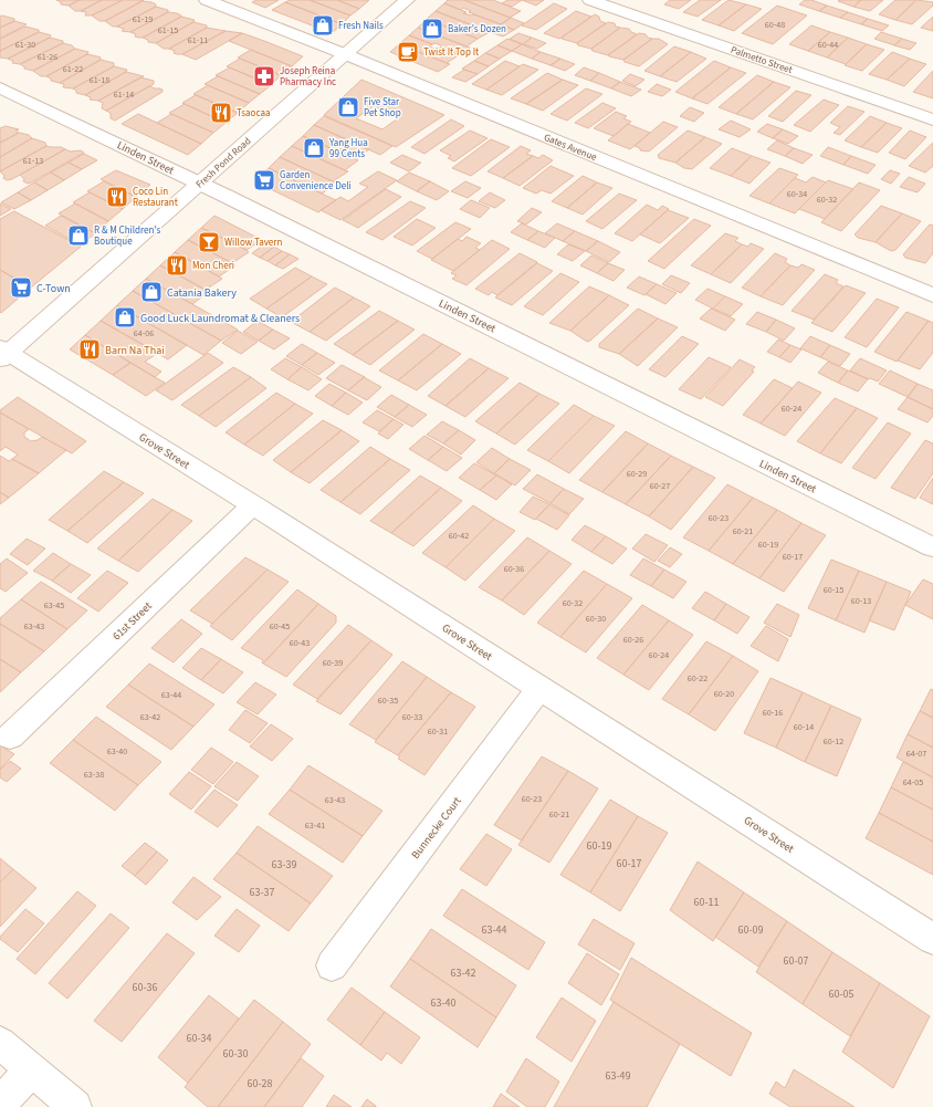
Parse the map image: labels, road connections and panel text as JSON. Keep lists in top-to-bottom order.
{
  "streets": {
    "street": [
      "Palmetto Street",
      "Gates Avenue",
      "Linden Street",
      "Fresh Pond Road",
      "Grove Street",
      "61st Street",
      "Bunnecke Court"
    ]
  },
  "crossings": [
    ["Gates Avenue", "Fresh Pond Road"],
    ["Linden Street", "Fresh Pond Road"],
    ["Fresh Pond Road", "Grove Street"],
    ["Grove Street", "61st Street"],
    ["Grove Street", "Bunnecke Court"]
  ],
  "places": {
    "shop": [
      "Fresh Nails",
      "Baker's Dozen",
      "Five Star Pet Shop",
      "Yang Hua 99 Cents",
      "R & M Children's Boutique",
      "Catania Bakery",
      "Good Luck Laundromat & Cleaners"
    ],
    "cafe": ["Twist It Top It"],
    "pharmacy": ["Joseph Reina Pharmacy Inc"],
    "restaurant": [
      "Tsaocaa",
      "Coco Lin Restaurant",
      "Mon Cheri",
      "Barn Na Thai"
    ],
    "supermarket": ["Garden Convenience Deli", "C-Town"],
    "bar": ["Willow Tavern"]
  },
  "house_numbers": [
    "61-19",
    "60-48",
    "61-15",
    "61-11",
    "61-30",
    "60-44",
    "61-26",
    "61-22",
    "61-18",
    "61-14",
    "61-13",
    "60-34",
    "60-32",
    "64-06",
    "60-24",
    "60-29",
    "60-27",
    "60-23",
    "60-21",
    "60-42",
    "60-19",
    "60-17",
    "60-36",
    "60-15",
    "60-13",
    "60-32",
    "63-45",
    "60-30",
    "63-43",
    "60-45",
    "60-26",
    "60-43",
    "60-24",
    "60-39",
    "60-22",
    "60-20",
    "63-44",
    "60-35",
    "60-16",
    "63-42",
    "60-33",
    "60-14",
    "60-31",
    "60-12",
    "63-40",
    "64-07",
    "63-38",
    "64-05",
    "60-23",
    "63-43",
    "60-21",
    "63-41",
    "60-19",
    "60-17",
    "63-39",
    "63-37",
    "60-11",
    "63-44",
    "60-09",
    "60-07",
    "63-42",
    "60-36",
    "60-05",
    "63-40",
    "60-34",
    "60-30",
    "63-49",
    "60-28"
  ]
}
